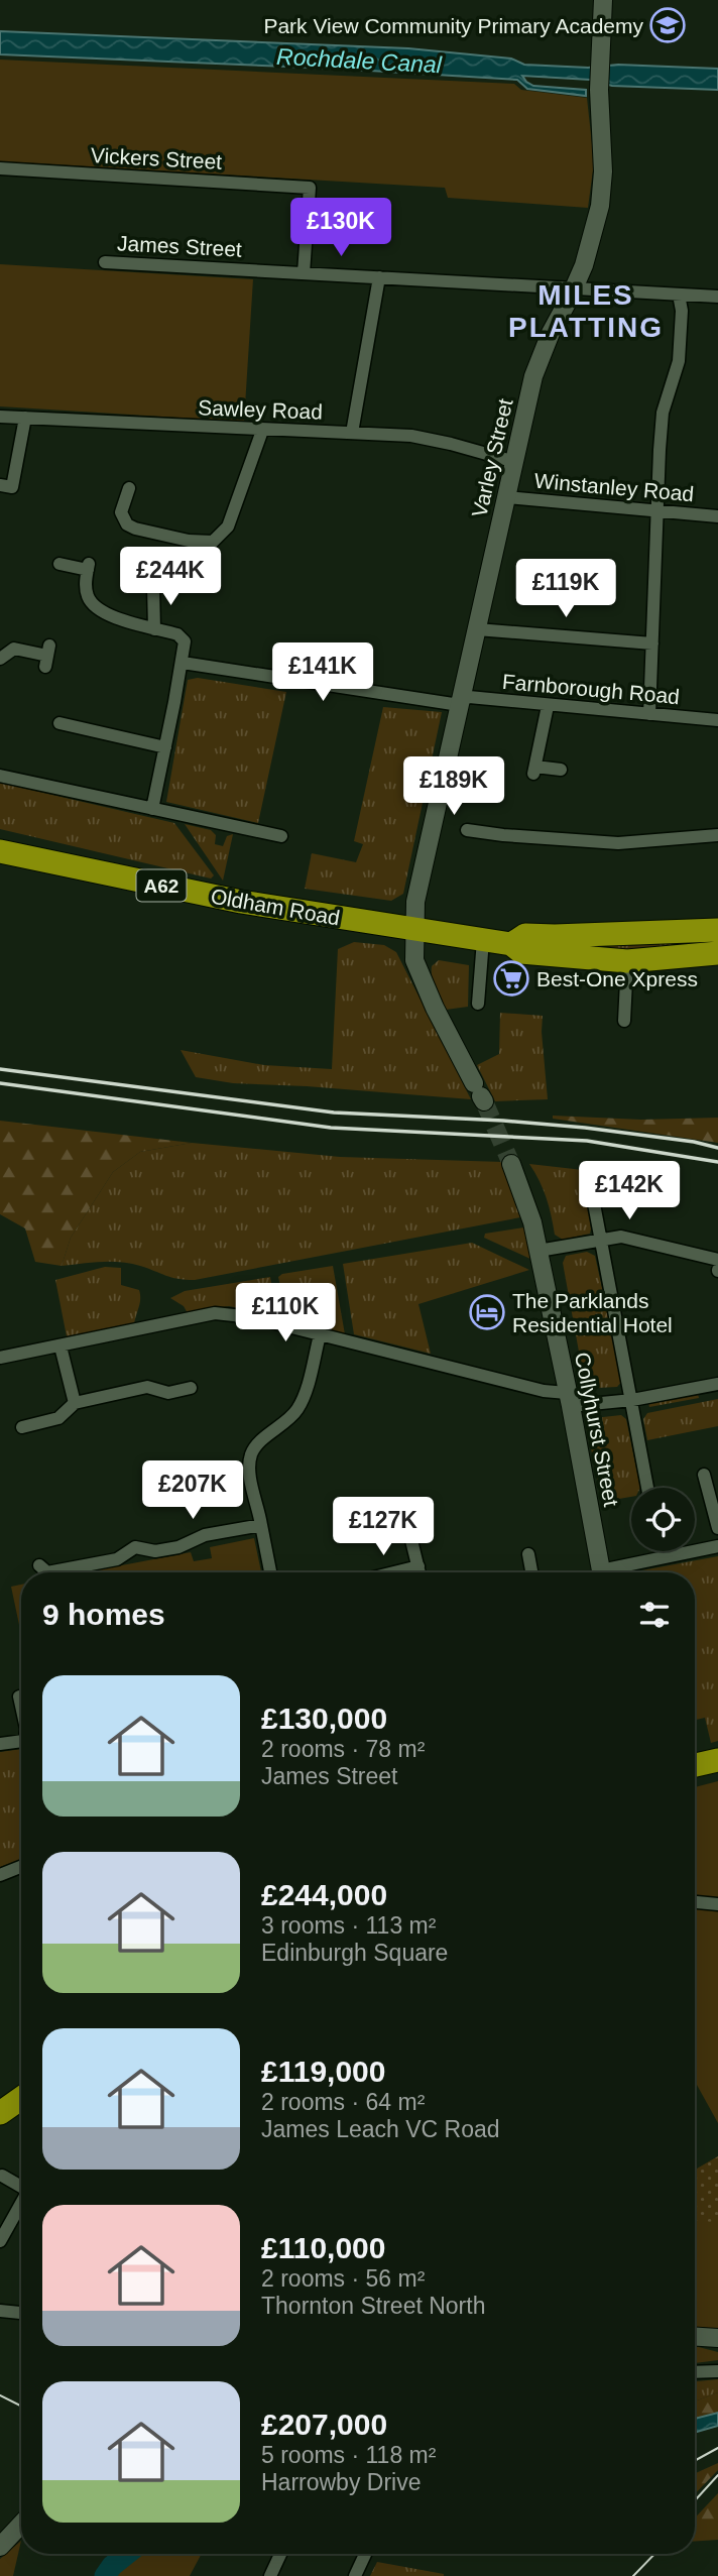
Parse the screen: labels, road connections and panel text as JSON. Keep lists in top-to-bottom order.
{
  "streets": {
    "highway": ["A62", "Oldham Road"],
    "street": [
      "Vickers Street",
      "James Street",
      "Sawley Road",
      "Varley Street",
      "Winstanley Road",
      "Farnborough Road",
      "Collyhurst Street"
    ]
  },
  "crossings": [
    ["Vickers Street", "James Street"],
    ["James Street", "Varley Street"],
    ["Sawley Road", "Varley Street"],
    ["Varley Street", "Winstanley Road"],
    ["Varley Street", "Farnborough Road"],
    ["Varley Street", "Oldham Road"]
  ],
  "districts": ["MILES PLATTING"],
  "water": ["Rochdale Canal"],
  "places": {
    "school or university": ["Park View Community Primary Academy"],
    "supermarket": ["Best-One Xpress"],
    "hotel": ["The Parklands Residential Hotel"]
  },
  "page": {
    "price": [
      "£130K",
      "£244K",
      "£119K",
      "£141K",
      "£189K",
      "£142K",
      "£110K",
      "£207K",
      "£127K"
    ],
    "heading": "9 homes",
    "list": [
      {
        "name": "£130,000",
        "note": "2 rooms · 78 m² · James Street"
      },
      {
        "name": "£244,000",
        "note": "3 rooms · 113 m² · Edinburgh Square"
      },
      {
        "name": "£119,000",
        "note": "2 rooms · 64 m² · James Leach VC Road"
      },
      {
        "name": "£110,000",
        "note": "2 rooms · 56 m² · Thornton Street North"
      },
      {
        "name": "£207,000",
        "note": "5 rooms · 118 m² · Harrowby Drive"
      }
    ]
  }
}
